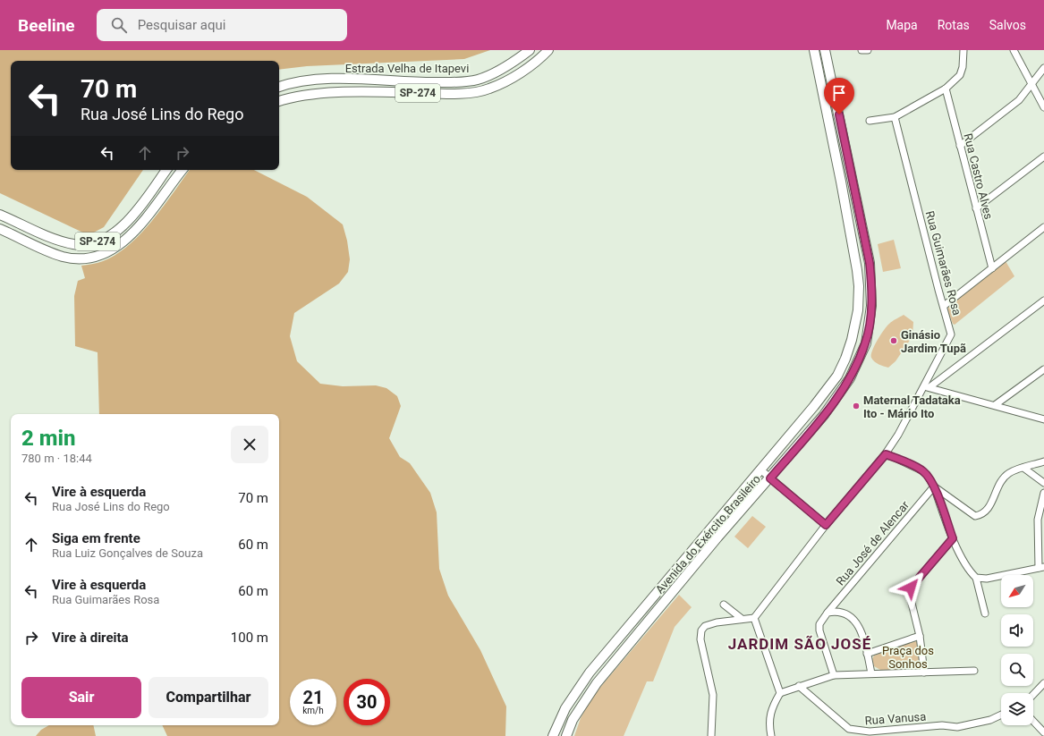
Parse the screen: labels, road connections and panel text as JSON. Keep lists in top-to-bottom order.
{
  "streets": {
    "main road": ["Estrada Velha de Itapevi", "SP-274", "Avenida do Exército Brasileiro"],
    "street": [
      "Rua Castro Alves",
      "Rua Guimarães Rosa",
      "Rua José de Alencar",
      "Rua Vanusa"
    ]
  },
  "districts": ["JARDIM SÃO JOSÉ"],
  "parks": ["Praça dos Sonhos"],
  "places": ["Ginásio Jardim Tupã", "Maternal Tadataka Ito - Mário Ito"],
  "north": "bottom left",
  "page": {
    "header": "Beeline",
    "search": "Pesquisar aqui",
    "nav": ["Mapa", "Rotas", "Salvos"],
    "turn": ["70 m", "Rua José Lins do Rego"],
    "heading": ["2 min", "780 m · 18:44"],
    "list": [
      {
        "name": "Vire à esquerda",
        "note": "Rua José Lins do Rego",
        "value": "70 m"
      },
      {
        "name": "Siga em frente",
        "note": "Rua Luiz Gonçalves de Souza",
        "value": "60 m"
      },
      {
        "name": "Vire à esquerda",
        "note": "Rua Guimarães Rosa",
        "value": "60 m"
      },
      {
        "name": "Vire à direita",
        "value": "100 m"
      }
    ],
    "buttons": ["Sair", "Compartilhar"],
    "speed": "21 km/h",
    "limit": "30"
  }
}
